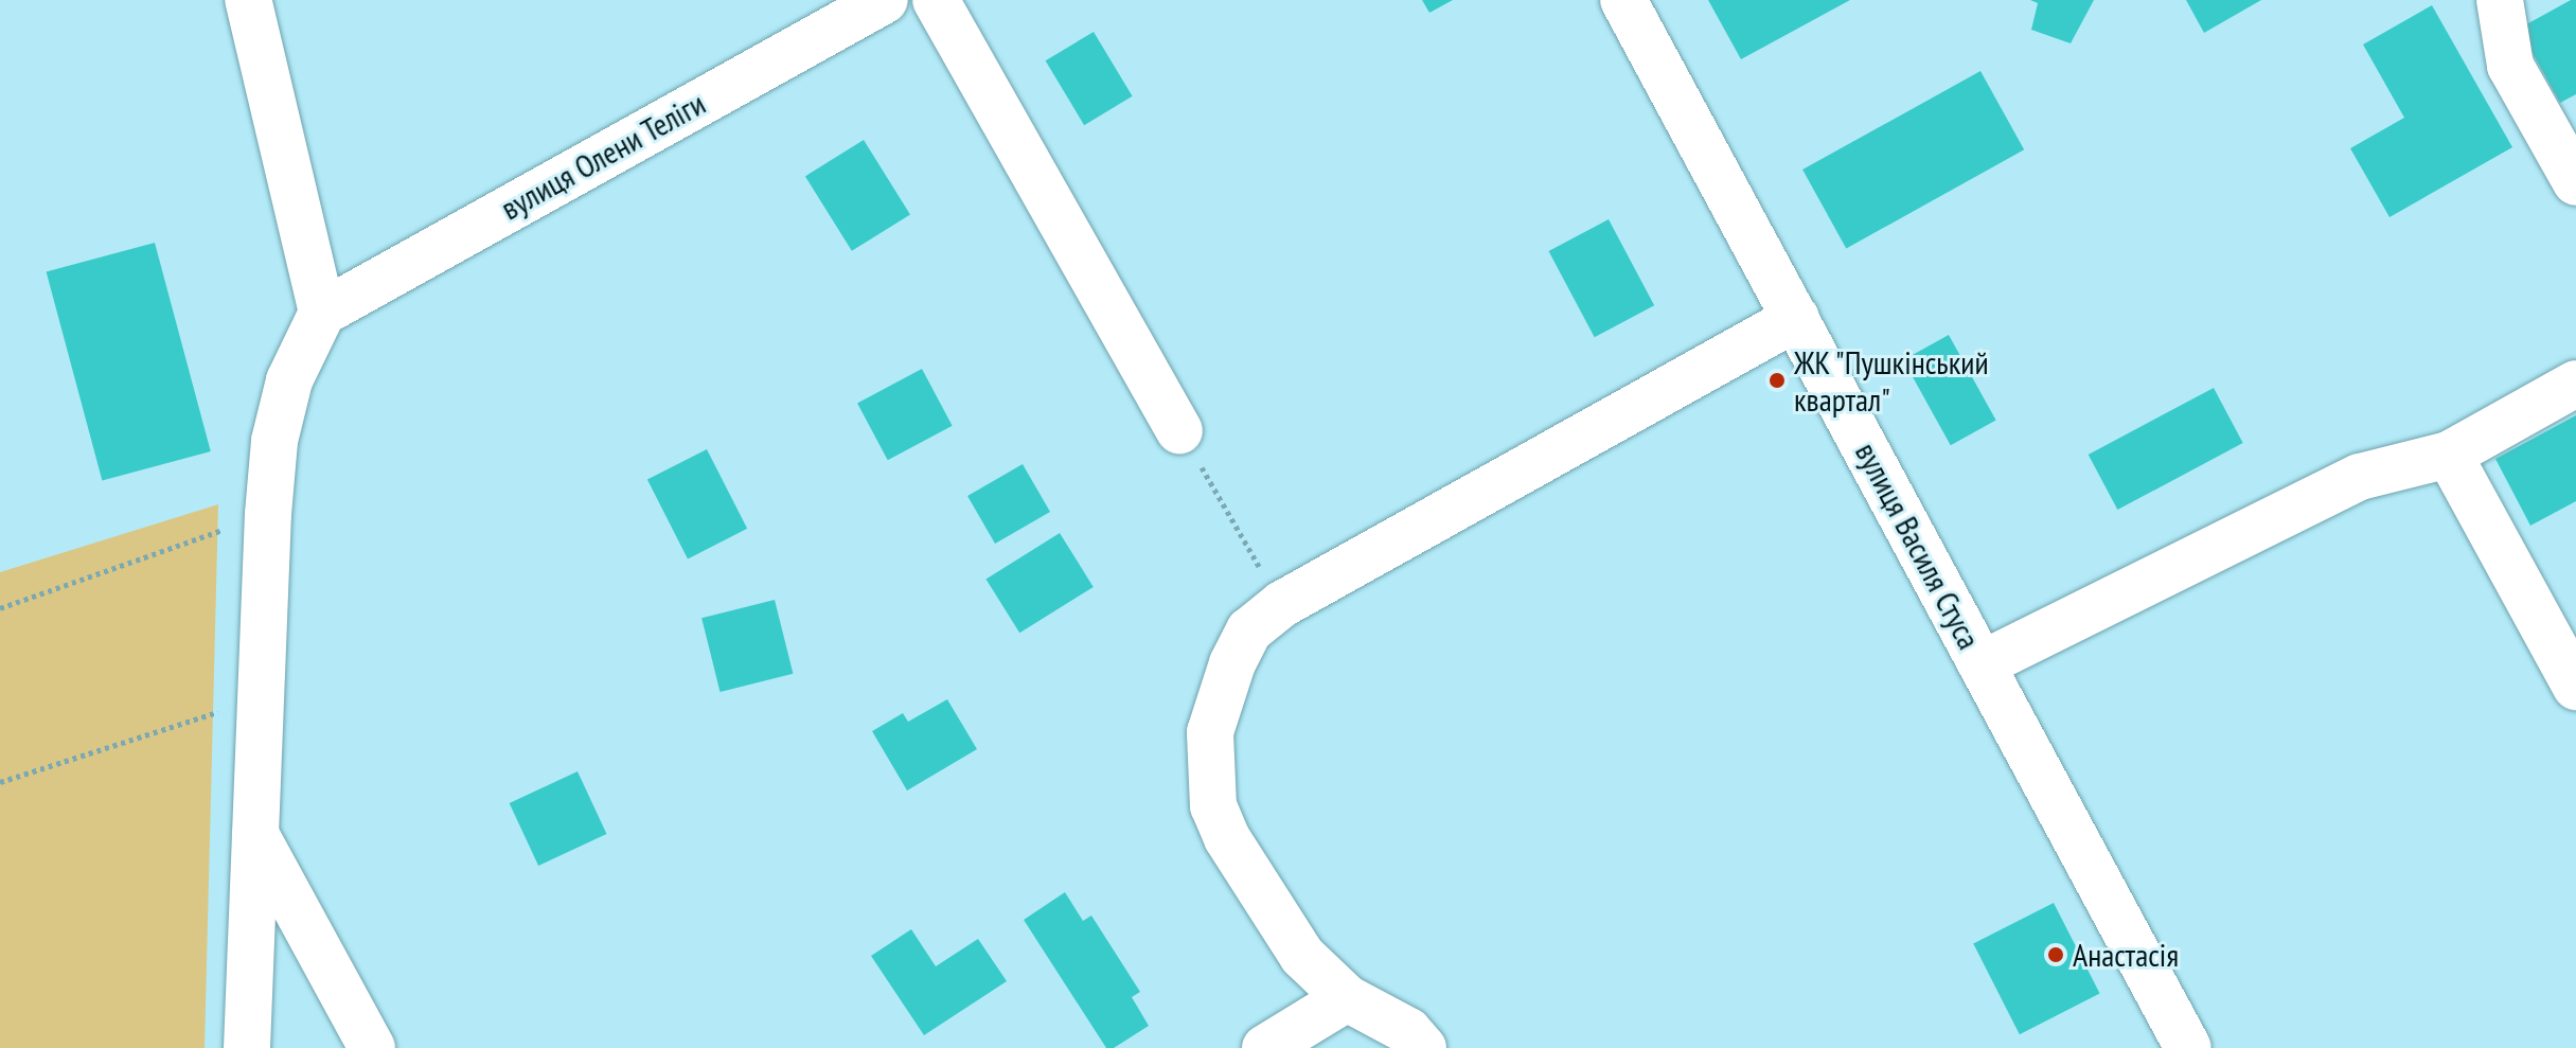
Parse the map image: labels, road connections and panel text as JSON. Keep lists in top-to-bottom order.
{
  "streets": {
    "street": ["вулиця Олени Теліги", "вулиця Василя Стуса"]
  },
  "places": ["ЖК \"Пушкінський квартал\"", "Анастасія"]
}
